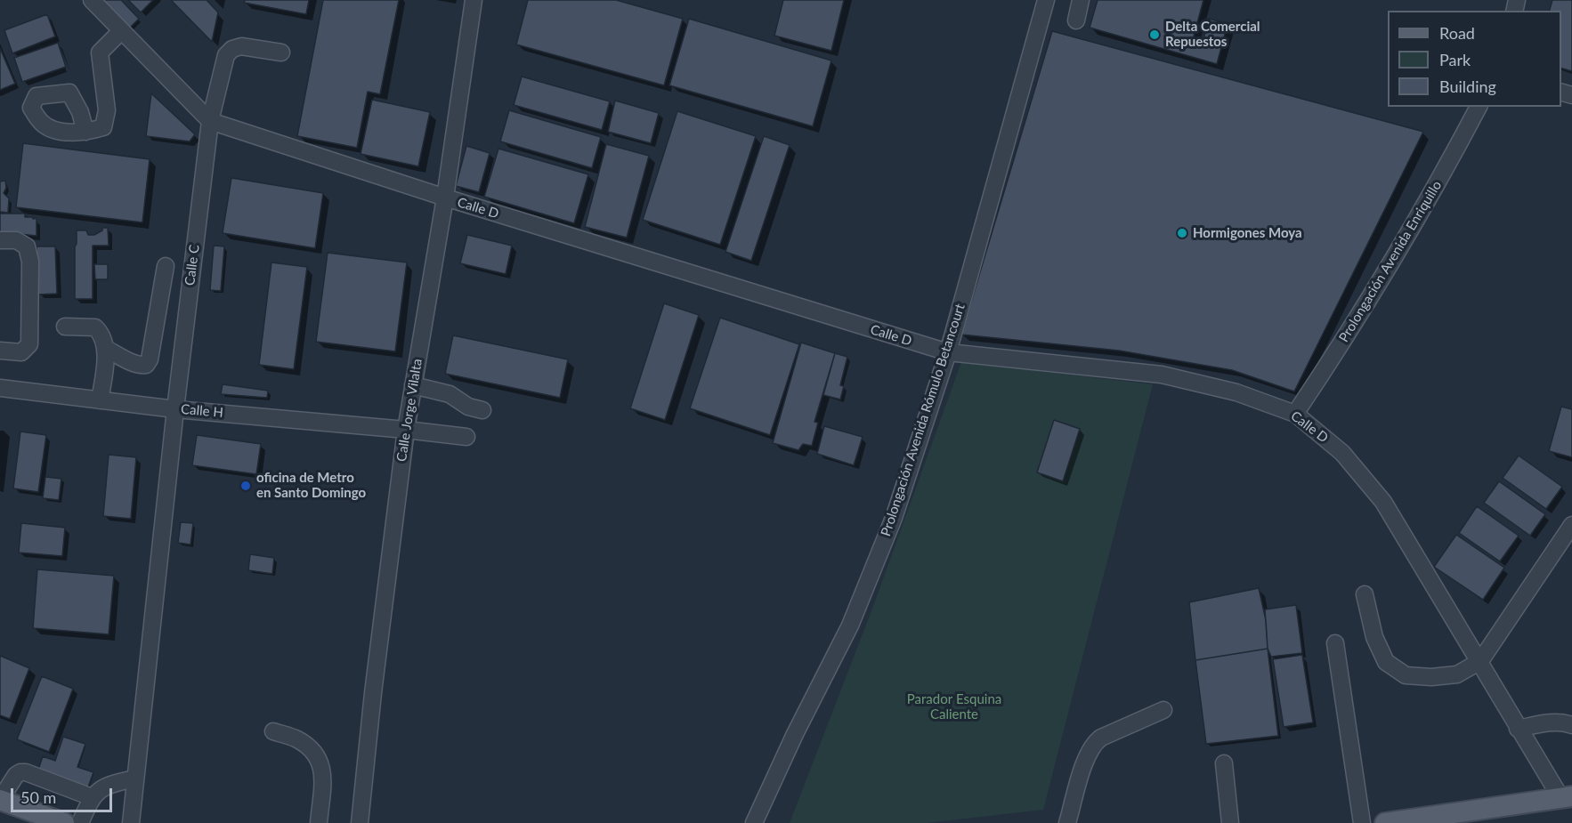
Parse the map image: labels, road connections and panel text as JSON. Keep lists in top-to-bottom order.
{
  "streets": {
    "street": [
      "Calle D",
      "Prolongación Avenida Enriquillo",
      "Calle C",
      "Calle Jorge Vilalta",
      "Calle H",
      "Prolongación Avenida Rómulo Betancourt"
    ]
  },
  "crossings": [
    ["Calle D", "Prolongación Avenida Enriquillo"],
    ["Calle D", "Calle C"],
    ["Calle D", "Calle Jorge Vilalta"],
    ["Calle D", "Prolongación Avenida Rómulo Betancourt"],
    ["Calle C", "Calle H"],
    ["Calle Jorge Vilalta", "Calle H"]
  ],
  "parks": ["Parador Esquina Caliente"],
  "places": ["Delta Comercial Repuestos", "Hormigones Moya", "oficina de Metro en Santo Domingo"],
  "legend": ["Road", "Park", "Building"],
  "scale_bar": "50 m"
}
